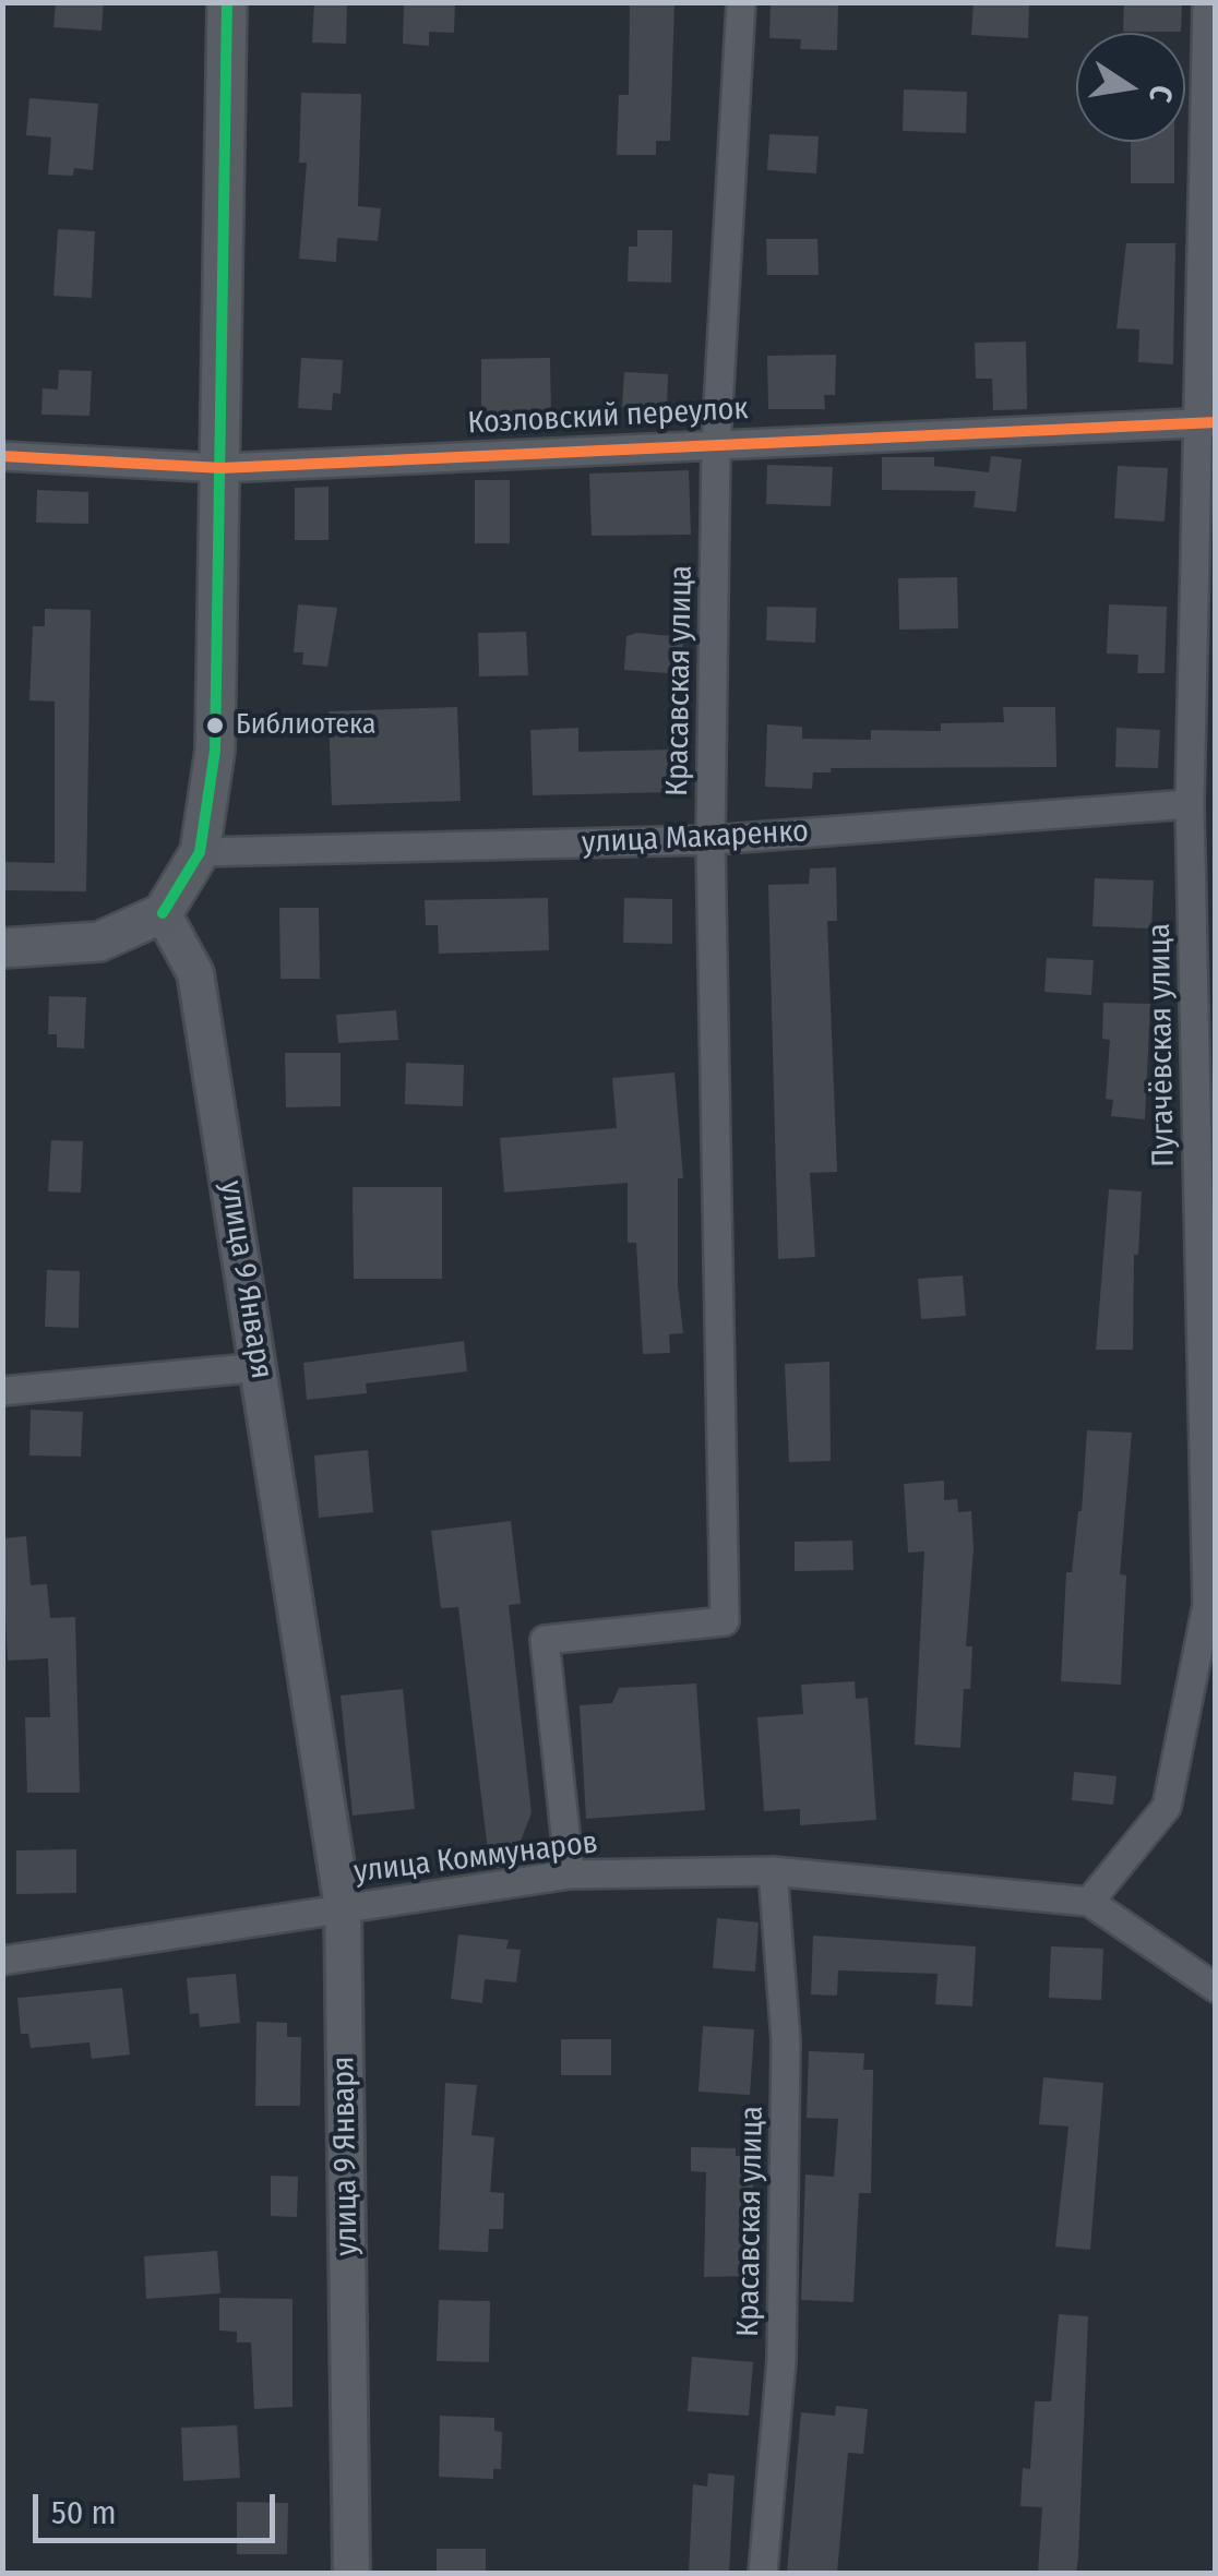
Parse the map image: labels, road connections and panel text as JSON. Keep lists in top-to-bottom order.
{
  "streets": {
    "street": [
      "Козловский переулок",
      "Красавская улица",
      "улица Макаренко",
      "Пугачёвская улица",
      "улица 9 Января",
      "улица Коммунаров"
    ]
  },
  "crossings": [
    ["Козловский переулок", "Красавская улица"],
    ["Козловский переулок", "Пугачёвская улица"],
    ["Красавская улица", "улица Макаренко"],
    ["Красавская улица", "улица Коммунаров"],
    ["улица Макаренко", "Пугачёвская улица"],
    ["Пугачёвская улица", "улица Коммунаров"],
    ["улица 9 Января", "улица Коммунаров"]
  ],
  "places": ["Библиотека"],
  "scale_bar": "50 m",
  "north": "right"
}
